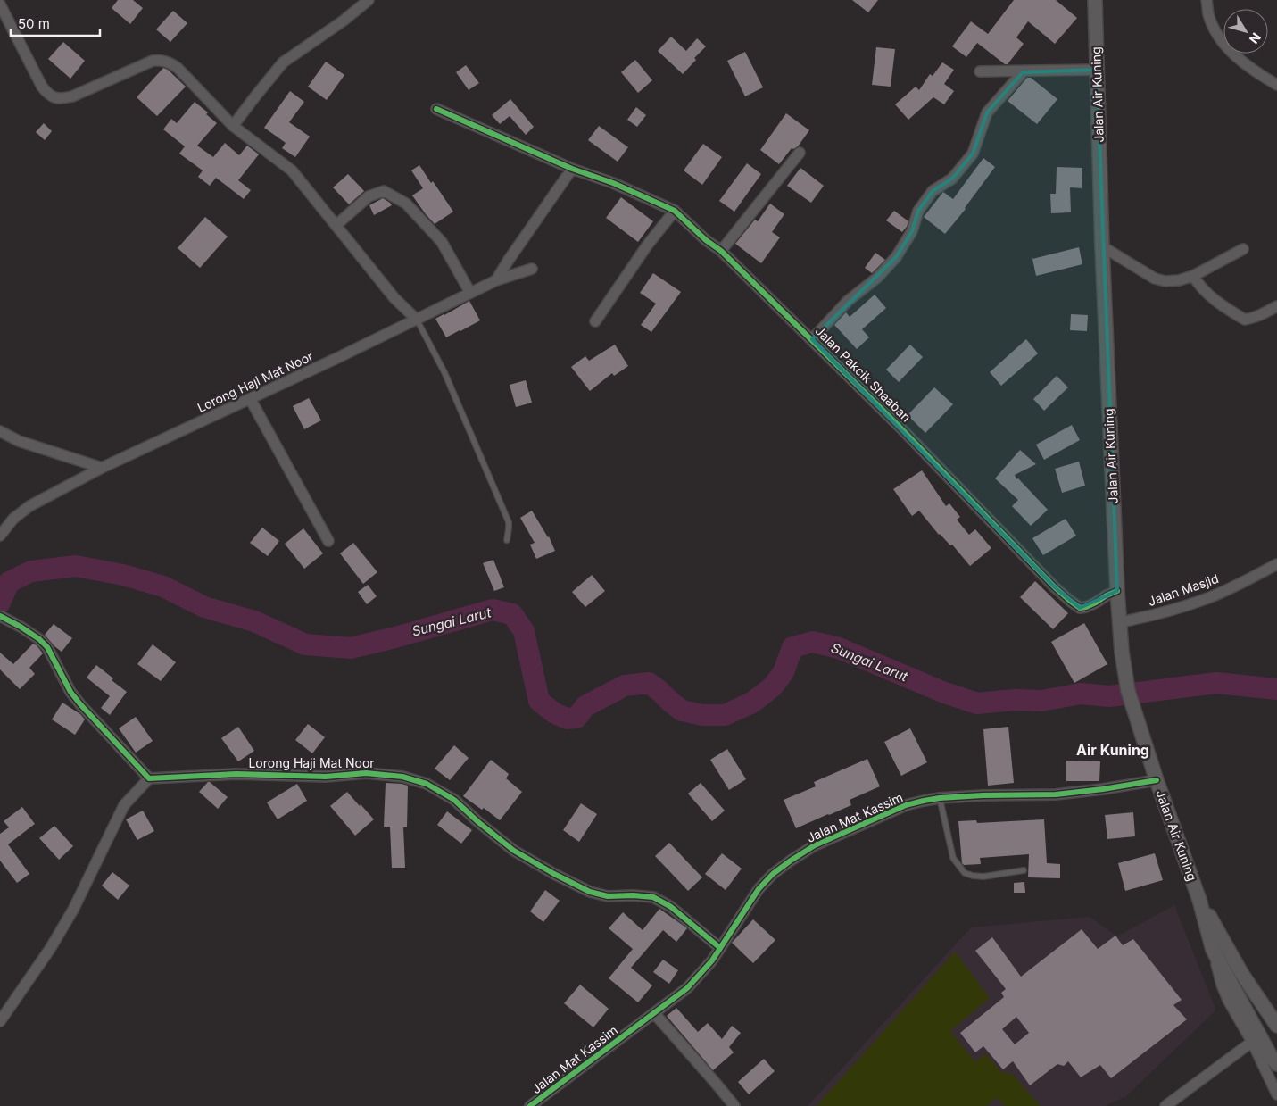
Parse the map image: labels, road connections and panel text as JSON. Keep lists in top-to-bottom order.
{
  "streets": {
    "main road": ["Jalan Air Kuning"],
    "street": [
      "Jalan Pakcik Shaaban",
      "Lorong Haji Mat Noor",
      "Jalan Masjid",
      "Jalan Mat Kassim"
    ]
  },
  "crossings": [
    ["Jalan Air Kuning", "Jalan Pakcik Shaaban"],
    ["Jalan Air Kuning", "Jalan Masjid"],
    ["Jalan Air Kuning", "Jalan Mat Kassim"],
    ["Lorong Haji Mat Noor", "Jalan Mat Kassim"]
  ],
  "districts": ["Air Kuning"],
  "water": ["Sungai Larut"],
  "scale_bar": "50 m",
  "north": "bottom right"
}
